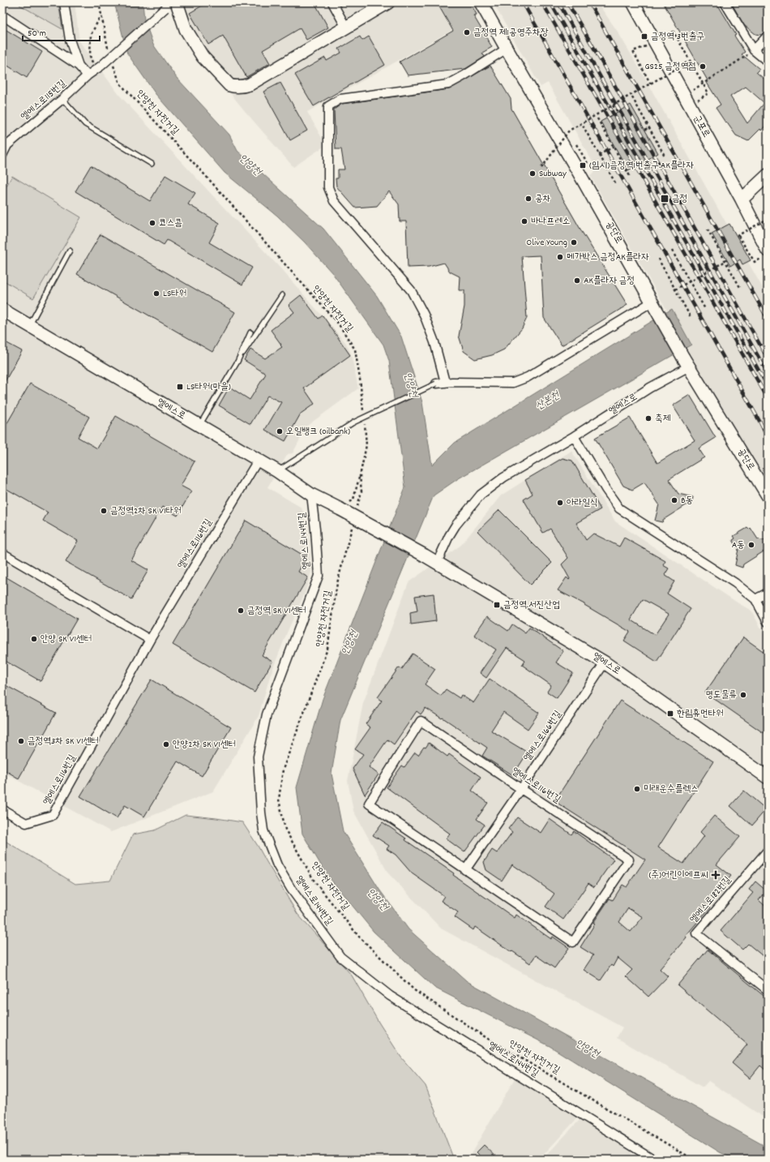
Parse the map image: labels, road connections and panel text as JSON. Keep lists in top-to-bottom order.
{
  "streets": {
    "street": [
      "엘에스로115번길",
      "군포로",
      "공단로",
      "엘에스로",
      "엘에스로144번길",
      "엘에스로116번길",
      "엘에스로166번길",
      "엘에스로182번길"
    ],
    "path": ["안양천 자전거길"]
  },
  "crossings": [
    ["공단로", "엘에스로"],
    ["엘에스로", "엘에스로144번길"],
    ["엘에스로", "엘에스로116번길"],
    ["엘에스로", "엘에스로166번길"],
    ["엘에스로116번길", "엘에스로166번길"]
  ],
  "water": ["안양천", "산본천"],
  "places": {
    "other": [
      "금정역 제1공영주차장",
      "GS25 금정역점",
      "Subway",
      "공차",
      "바나프레소",
      "코스콤",
      "Olive Young",
      "메가박스 금정AK플라자",
      "AK플라자 금정",
      "LS타워",
      "축제",
      "오일뱅크 (oilbank)",
      "B동",
      "아라일식",
      "금정역2차 SK V1타워",
      "A동",
      "금정역 SK V1센터",
      "안양 SK V1센터",
      "명도물류",
      "금정역3차 SK V1센터",
      "안양2차 SK V1센터",
      "미래운수플렉스"
    ],
    "transit": [
      "금정역 3번출구",
      "(임시)금정역1번출구.AK플라자",
      "금정",
      "LS타워(마을)",
      "금정역.서진산업",
      "한림휴먼타워"
    ],
    "health": ["(주)어린이에프씨"]
  },
  "scale_bar": "50 m"
}
